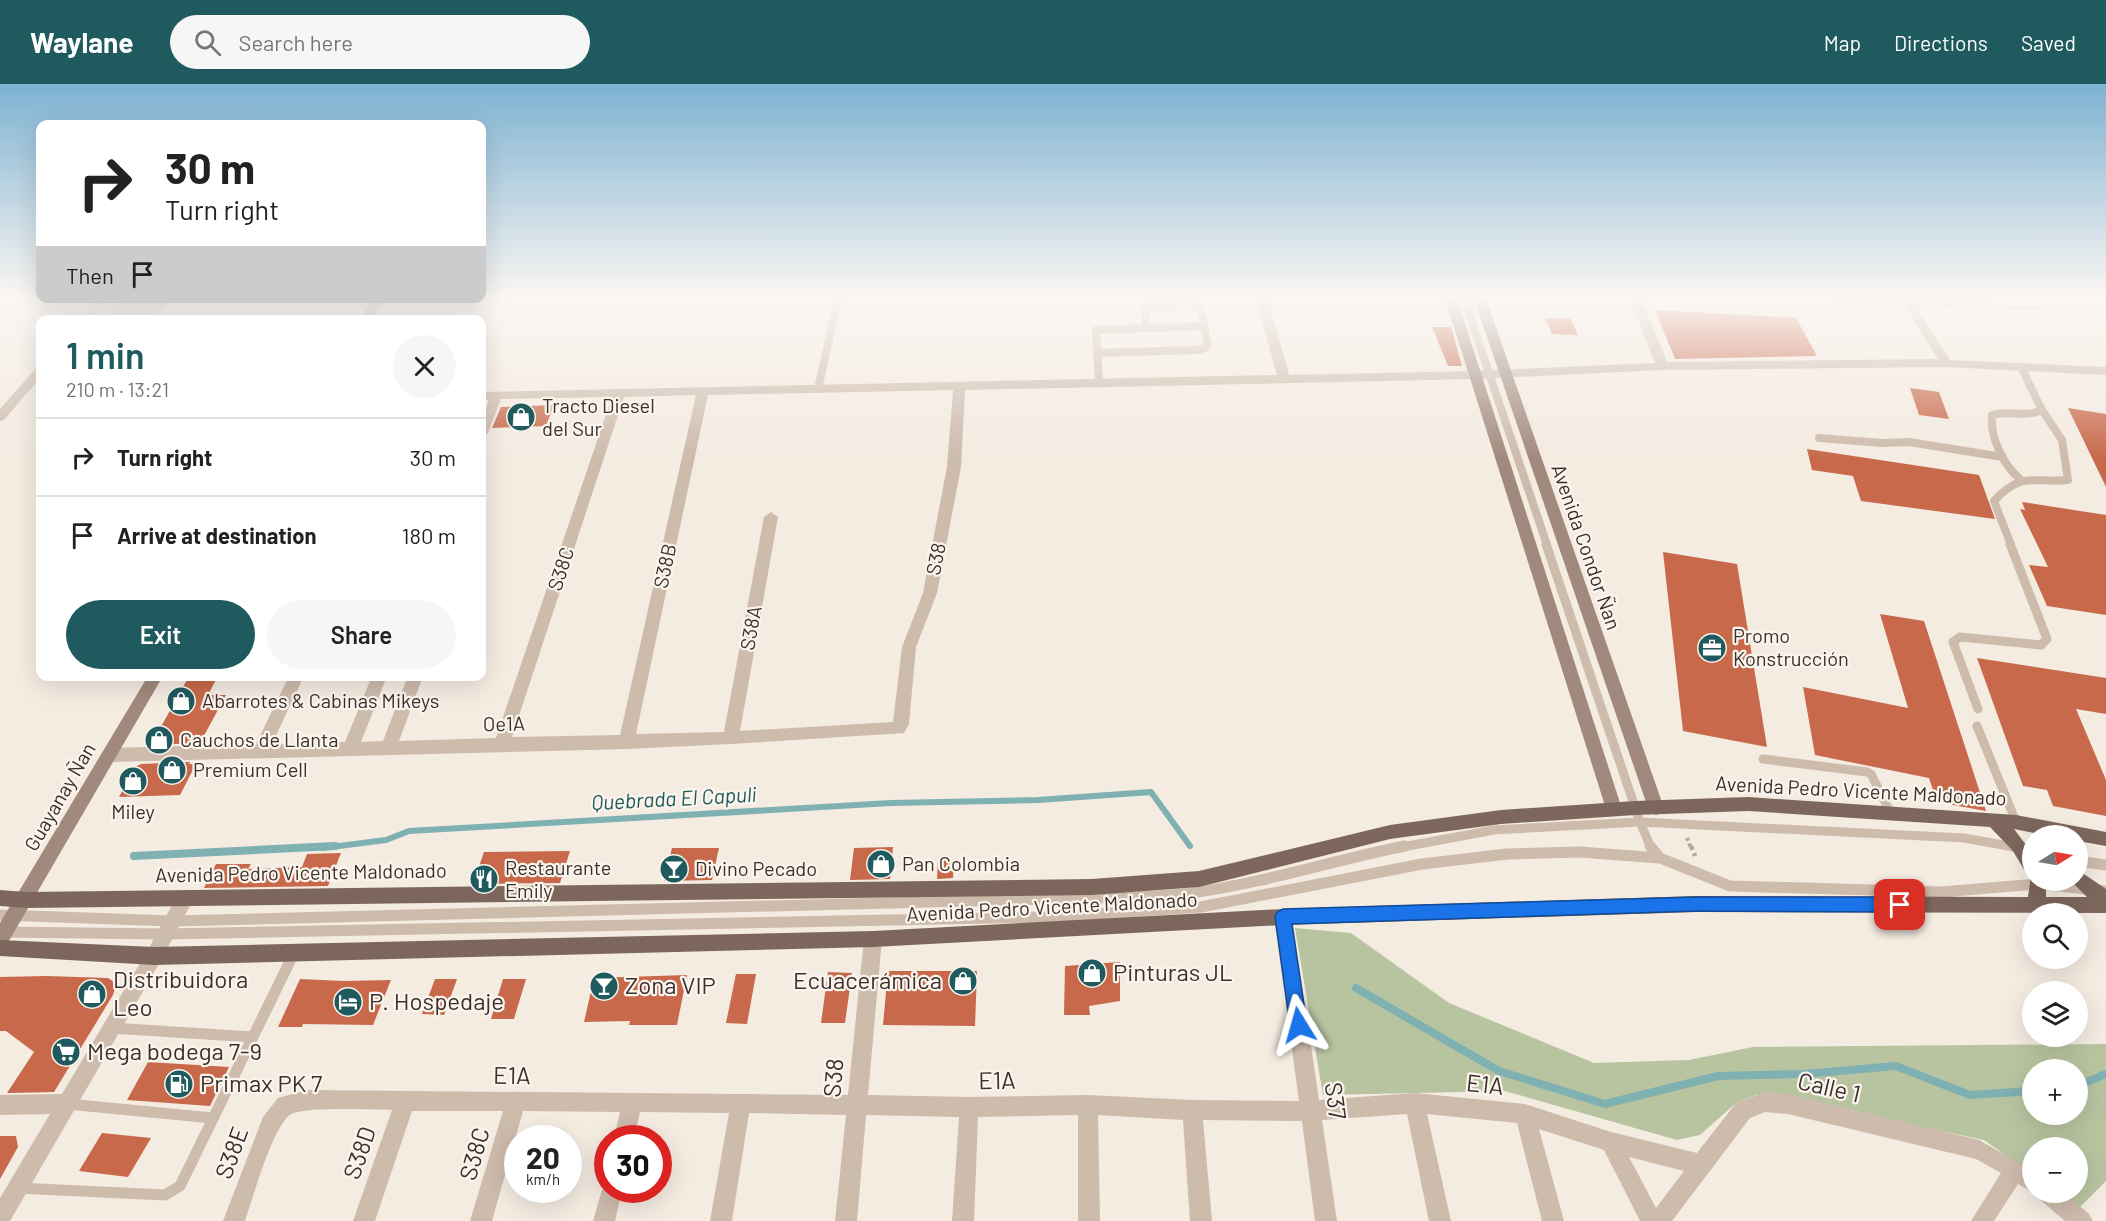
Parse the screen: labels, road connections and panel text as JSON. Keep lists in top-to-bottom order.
{
  "streets": {
    "main road": ["Avenida Condor Ñan", "Avenida Pedro Vicente Maldonado", "Guayanay Ñan"],
    "street": [
      "S38",
      "S38B",
      "S38C",
      "S38A",
      "Oe1A",
      "E1A",
      "Calle 1",
      "S37",
      "S38E",
      "S38D"
    ]
  },
  "crossings": [
    ["Avenida Condor Ñan", "Avenida Pedro Vicente Maldonado"],
    ["S38", "Oe1A"],
    ["S38", "Avenida Pedro Vicente Maldonado"],
    ["S38", "E1A"],
    ["S38B", "Oe1A"],
    ["S38C", "Oe1A"],
    ["S38C", "E1A"],
    ["S38A", "Oe1A"],
    ["Oe1A", "Guayanay Ñan"],
    ["Avenida Pedro Vicente Maldonado", "Guayanay Ñan"],
    ["Avenida Pedro Vicente Maldonado", "S37"],
    ["E1A", "Calle 1"],
    ["E1A", "S37"],
    ["E1A", "S38E"],
    ["E1A", "S38D"]
  ],
  "water": ["Quebrada El Capuli"],
  "places": {
    "shop": [
      "Tracto Diesel del Sur",
      "Abarrotes & Cabinas Mikeys",
      "Cauchos de Llanta",
      "Premium Cell",
      "Miley",
      "Pan Colombia",
      "Pinturas JL",
      "Ecuacerámica",
      "Distribuidora Leo"
    ],
    "office": ["Promo Konstrucción"],
    "bar": ["Divino Pecado", "Zona VIP"],
    "restaurant": ["Restaurante Emily"],
    "hotel": ["P. Hospedaje"],
    "supermarket": ["Mega bodega 7-9"],
    "fuel station": ["Primax PK 7"]
  },
  "north": "right",
  "page": {
    "header": "Waylane",
    "search": "Search here",
    "nav": ["Map", "Directions", "Saved"],
    "turn": ["30 m", "Turn right"],
    "then": "Then",
    "heading": ["1 min", "210 m · 13:21"],
    "list": [
      {
        "name": "Turn right",
        "value": "30 m"
      },
      {
        "name": "Arrive at destination",
        "value": "180 m"
      }
    ],
    "buttons": ["Exit", "Share"],
    "map_buttons": ["+", "−"],
    "speed": "20 km/h",
    "limit": "30"
  }
}
